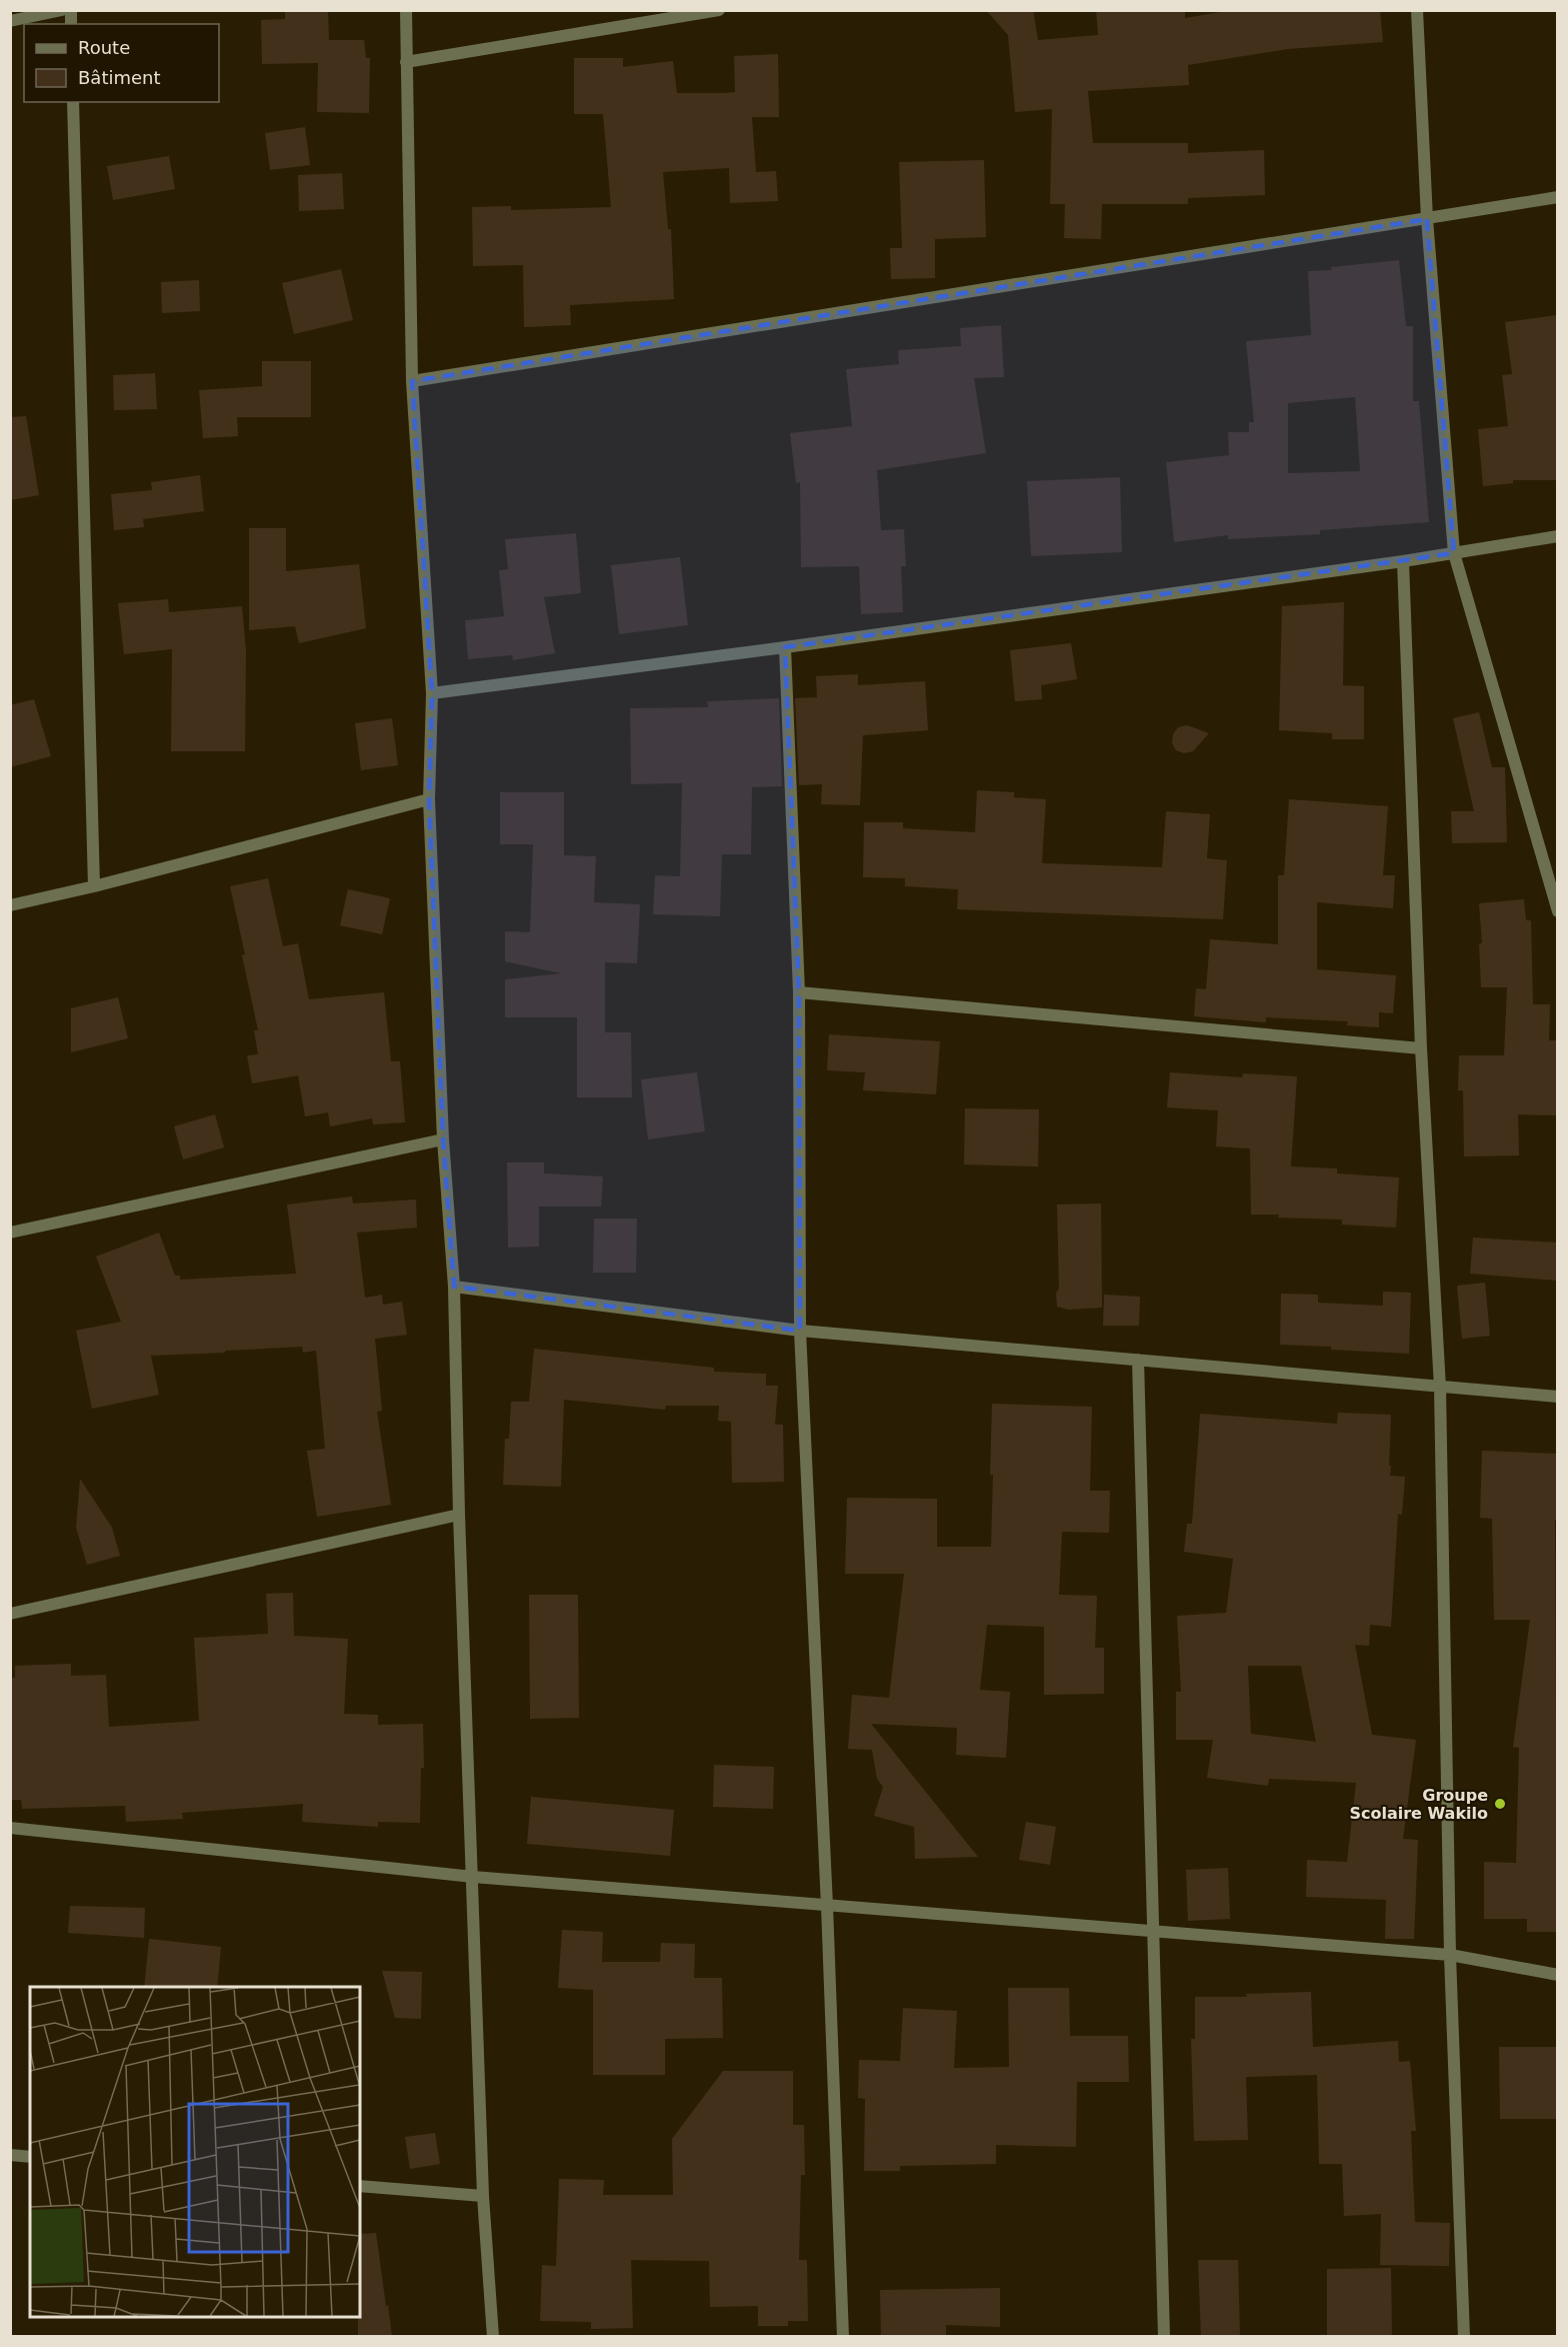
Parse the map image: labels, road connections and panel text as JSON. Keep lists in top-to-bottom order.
{
  "places": ["Groupe Scolaire Wakilo"],
  "legend": ["Route", "Bâtiment"]
}
